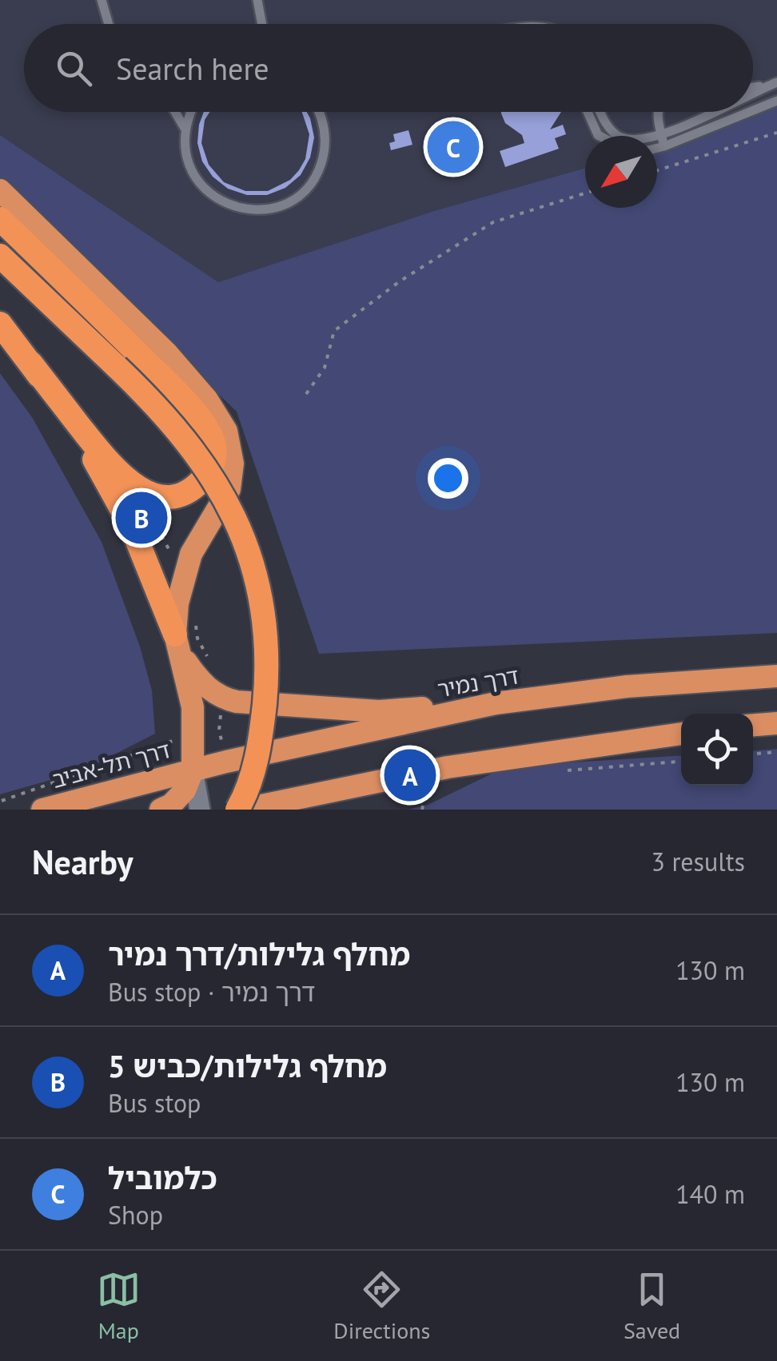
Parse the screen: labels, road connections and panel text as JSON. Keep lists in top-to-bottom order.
{
  "streets": {
    "highway": ["דרך נמיר", "דרך תל-אביב"]
  },
  "crossings": [
    ["דרך נמיר", "דרך תל-אביב"]
  ],
  "north": "bottom left",
  "page": {
    "search": "Search here",
    "pins": ["C", "B", "A"],
    "heading": ["Nearby", "3 results"],
    "list": [
      {
        "mark": "A",
        "name": "מחלף גלילות/דרך נמיר",
        "note": "Bus stop · דרך נמיר",
        "value": "130 m"
      },
      {
        "mark": "B",
        "name": "מחלף גלילות/כביש 5",
        "note": "Bus stop",
        "value": "130 m"
      },
      {
        "mark": "C",
        "name": "כלמוביל",
        "note": "Shop",
        "value": "140 m"
      }
    ],
    "nav": ["Map", "Directions", "Saved"]
  }
}
